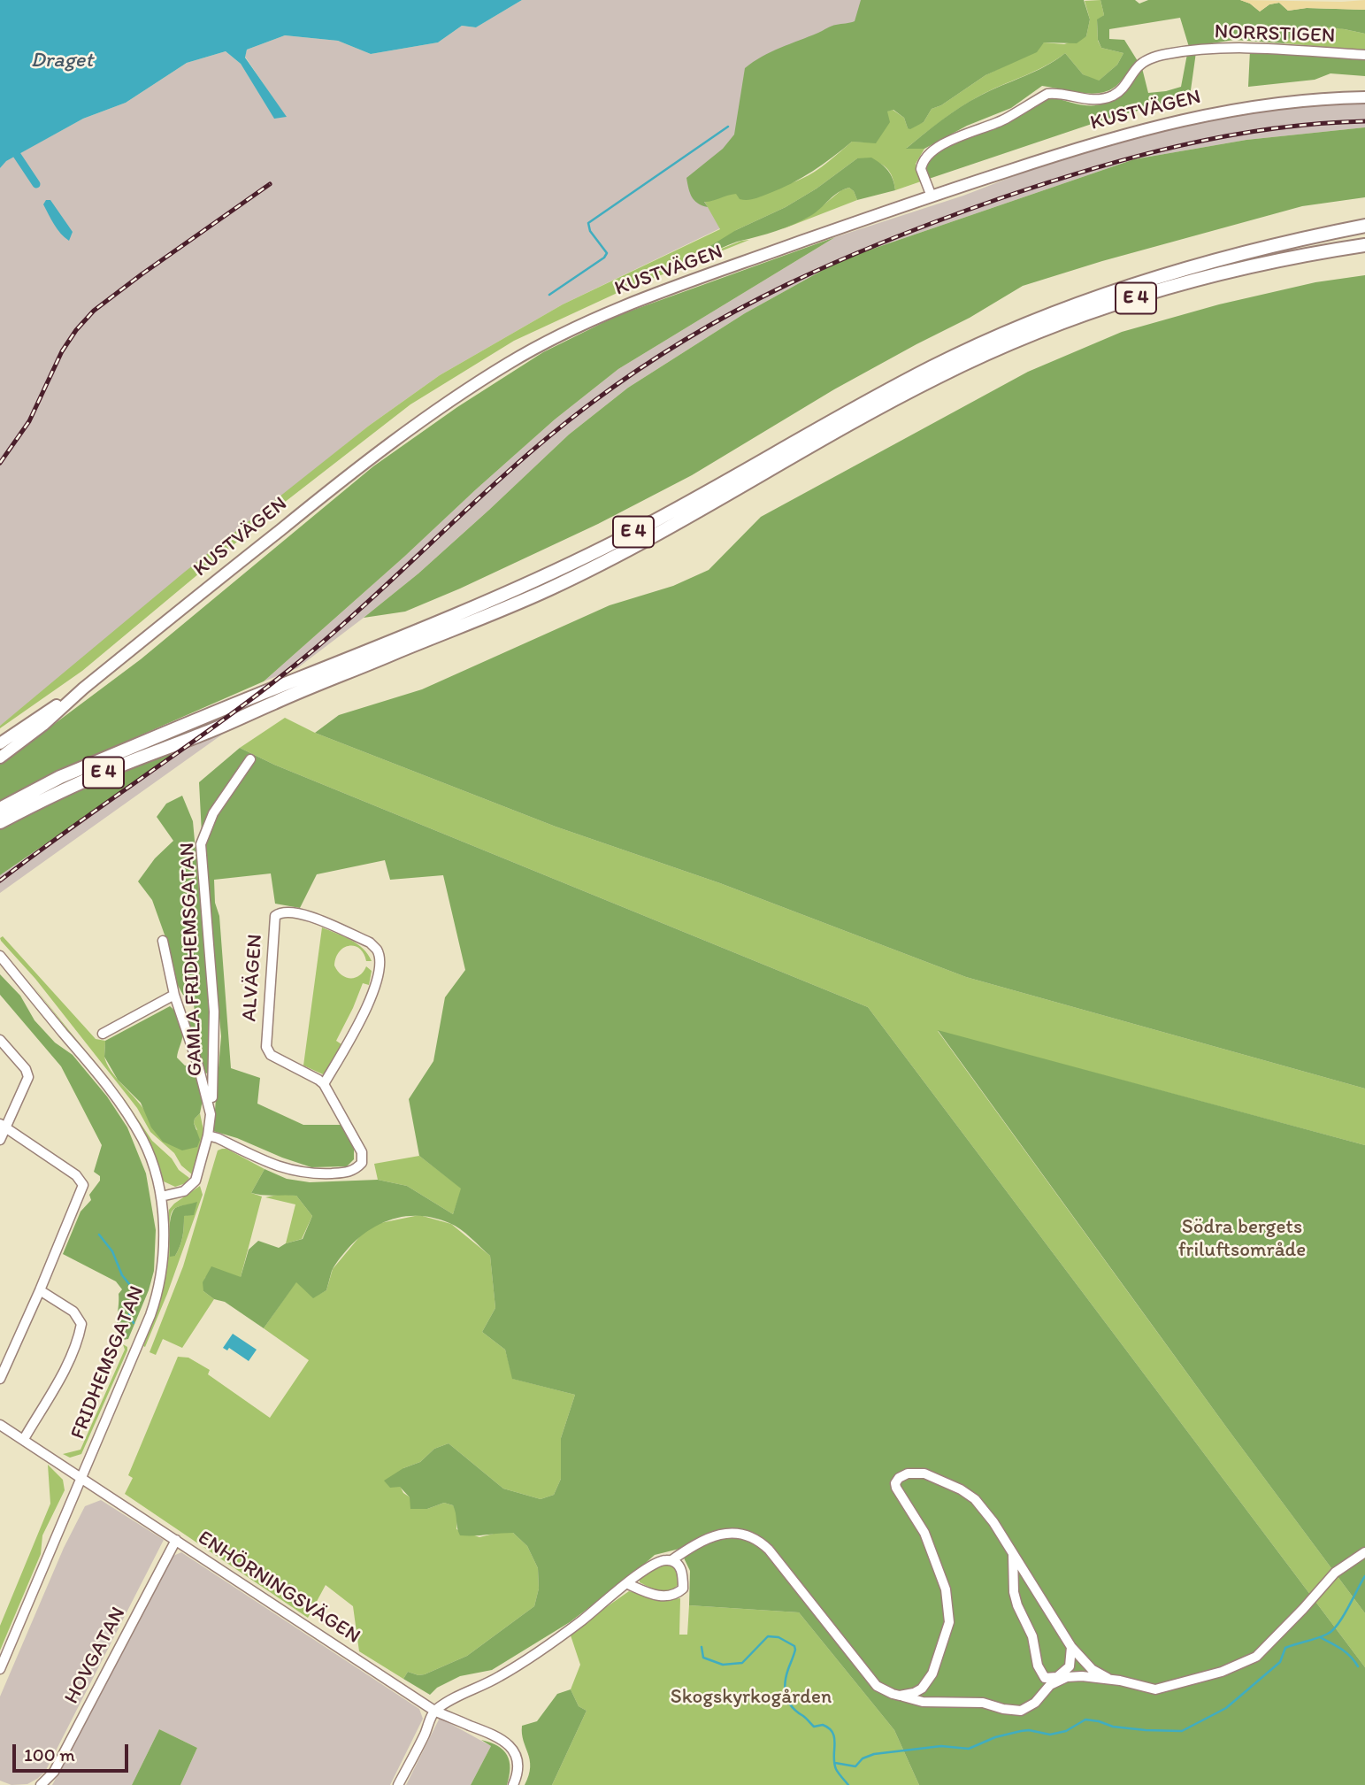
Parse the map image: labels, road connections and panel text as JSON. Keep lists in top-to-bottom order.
{
  "streets": {
    "highway": ["E 4"],
    "main road": ["KUSTVÄGEN"],
    "street": [
      "NORRSTIGEN",
      "GAMLA FRIDHEMSGATAN",
      "ALVÄGEN",
      "FRIDHEMSGATAN",
      "ENHÖRNINGSVÄGEN",
      "HOVGATAN"
    ]
  },
  "crossings": [
    ["NORRSTIGEN", "KUSTVÄGEN"],
    ["FRIDHEMSGATAN", "ENHÖRNINGSVÄGEN"],
    ["ENHÖRNINGSVÄGEN", "HOVGATAN"]
  ],
  "water": ["Draget"],
  "parks": ["Södra bergets friluftsområde", "Skogskyrkogården"],
  "scale_bar": "100 m"
}
